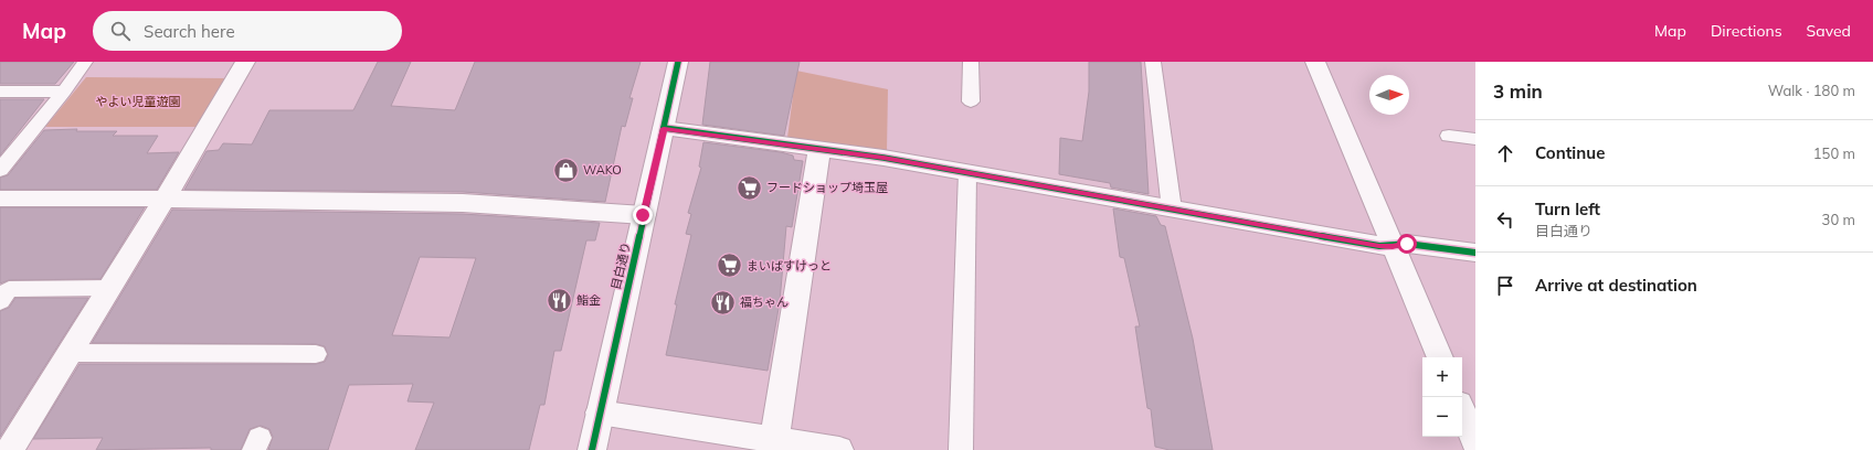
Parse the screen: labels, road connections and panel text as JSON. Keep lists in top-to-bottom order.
{
  "streets": {
    "street": ["目白通り"]
  },
  "parks": ["やよい児童遊園"],
  "places": {
    "shop": ["WAKO"],
    "supermarket": ["フードショップ埼玉屋", "まいばすけっと"],
    "restaurant": ["鮨金", "福ちゃん"]
  },
  "north": "right",
  "page": {
    "header": "Map",
    "search": "Search here",
    "nav": ["Map", "Directions", "Saved"],
    "heading": ["3 min", "Walk · 180 m"],
    "list": [
      ["Continue", "150 m"],
      ["Turn left", "目白通り", "30 m"],
      "Arrive at destination"
    ],
    "map_buttons": ["+", "−"]
  }
}
